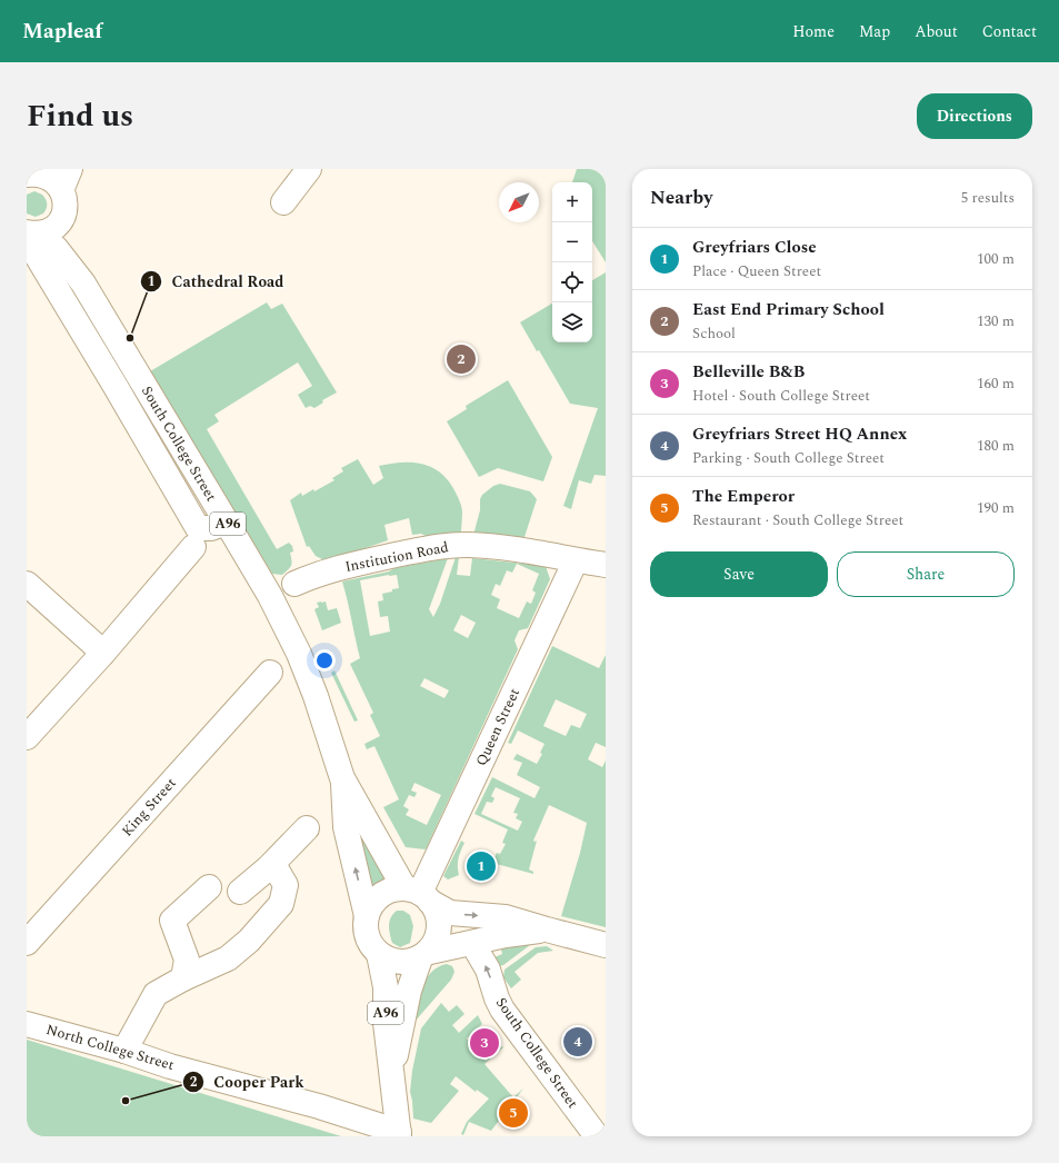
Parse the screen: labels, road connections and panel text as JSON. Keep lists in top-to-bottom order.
{
  "streets": {
    "main road": [
      "South College Street",
      "A96",
      "Institution Road",
      "Queen Street",
      "King Street",
      "North College Street"
    ]
  },
  "crossings": [
    ["South College Street", "A96"],
    ["South College Street", "Queen Street"],
    ["A96", "Queen Street"],
    ["A96", "North College Street"],
    ["Institution Road", "Queen Street"]
  ],
  "places": ["Cathedral Road", "Cooper Park"],
  "north": "bottom left",
  "page": {
    "header": "Mapleaf",
    "nav": [
      "Home",
      "Map",
      "About",
      "Contact"
    ],
    "title": "Find us",
    "buttons": [
      "Directions",
      ["Save", "Share"]
    ],
    "heading": ["Nearby", "5 results"],
    "map_buttons": ["+", "−"],
    "list": [
      {
        "mark": "1",
        "name": "Greyfriars Close",
        "note": "Place · Queen Street",
        "value": "100 m"
      },
      {
        "mark": "2",
        "name": "East End Primary School",
        "note": "School",
        "value": "130 m"
      },
      {
        "mark": "3",
        "name": "Belleville B&B",
        "note": "Hotel · South College Street",
        "value": "160 m"
      },
      {
        "mark": "4",
        "name": "Greyfriars Street HQ Annex",
        "note": "Parking · South College Street",
        "value": "180 m"
      },
      {
        "mark": "5",
        "name": "The Emperor",
        "note": "Restaurant · South College Street",
        "value": "190 m"
      }
    ],
    "pins": [
      "2",
      "1",
      "4",
      "3",
      "5"
    ]
  }
}
